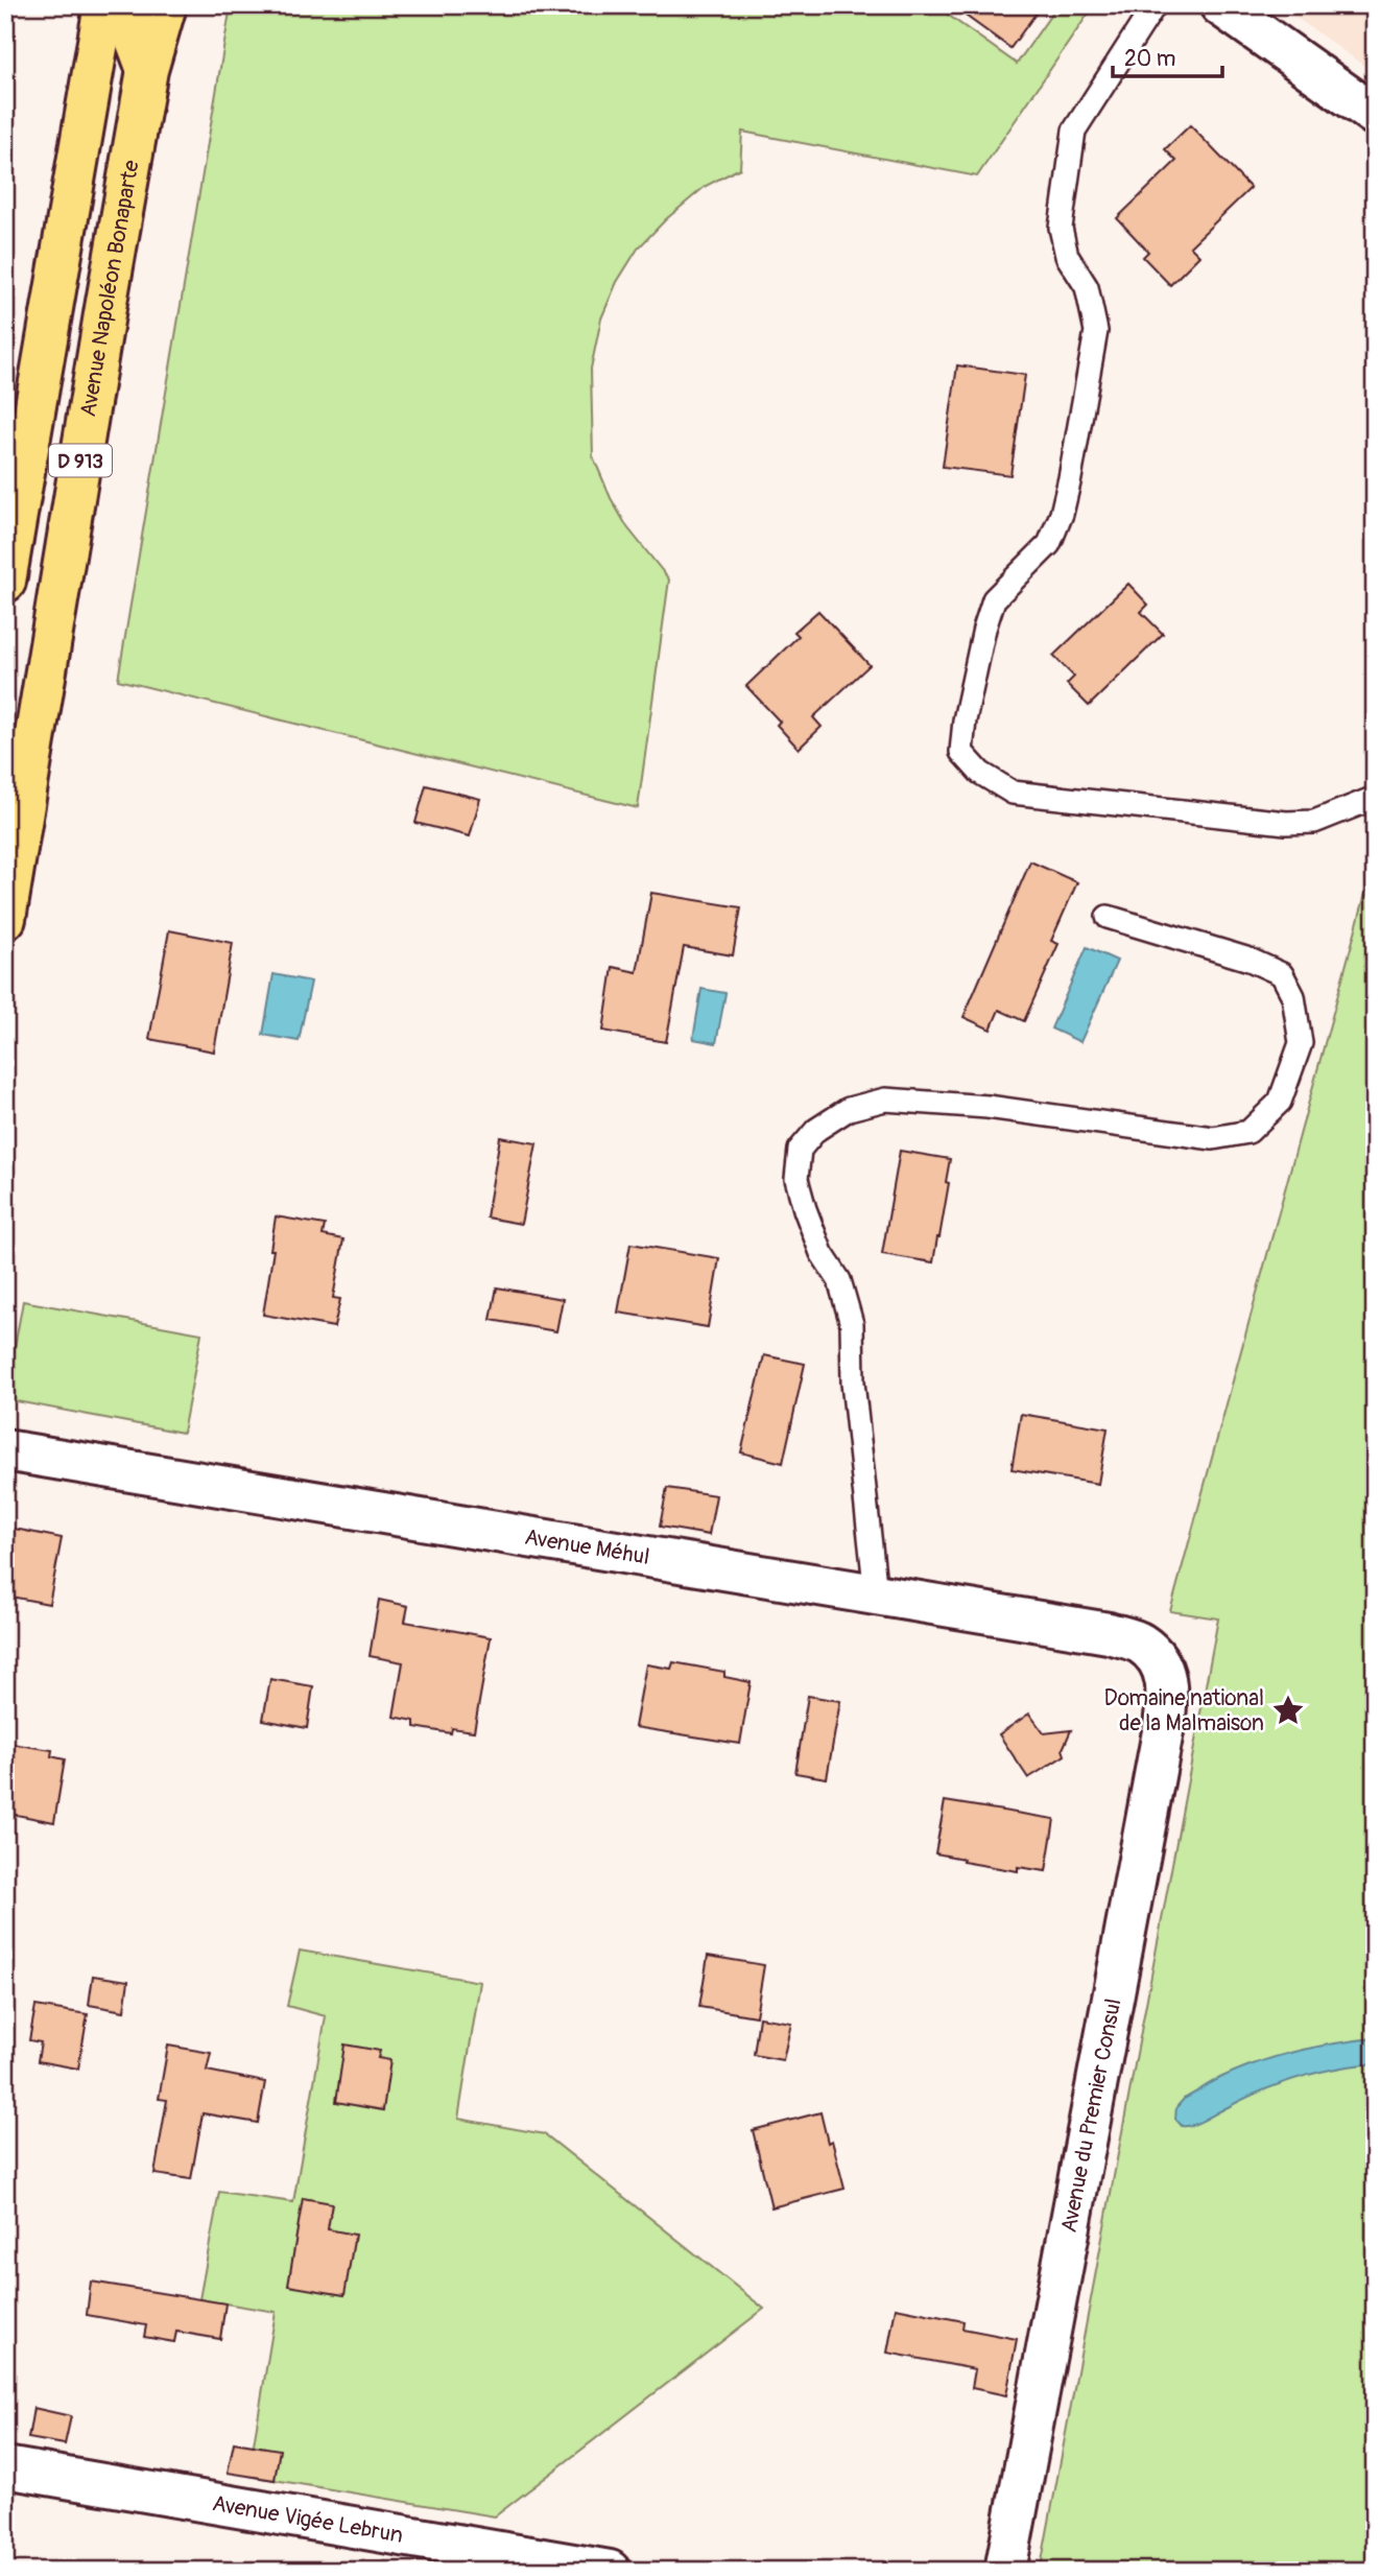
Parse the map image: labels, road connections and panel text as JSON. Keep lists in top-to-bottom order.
{
  "streets": {
    "main road": ["Avenue Napoléon Bonaparte", "D 913"],
    "street": ["Avenue Méhul", "Avenue du Premier Consul", "Avenue Vigée Lebrun"]
  },
  "crossings": [
    ["Avenue Napoléon Bonaparte", "D 913"],
    ["Avenue Méhul", "Avenue du Premier Consul"]
  ],
  "places": {
    "place": ["Domaine national de la Malmaison"]
  },
  "scale_bar": "20 m"
}
